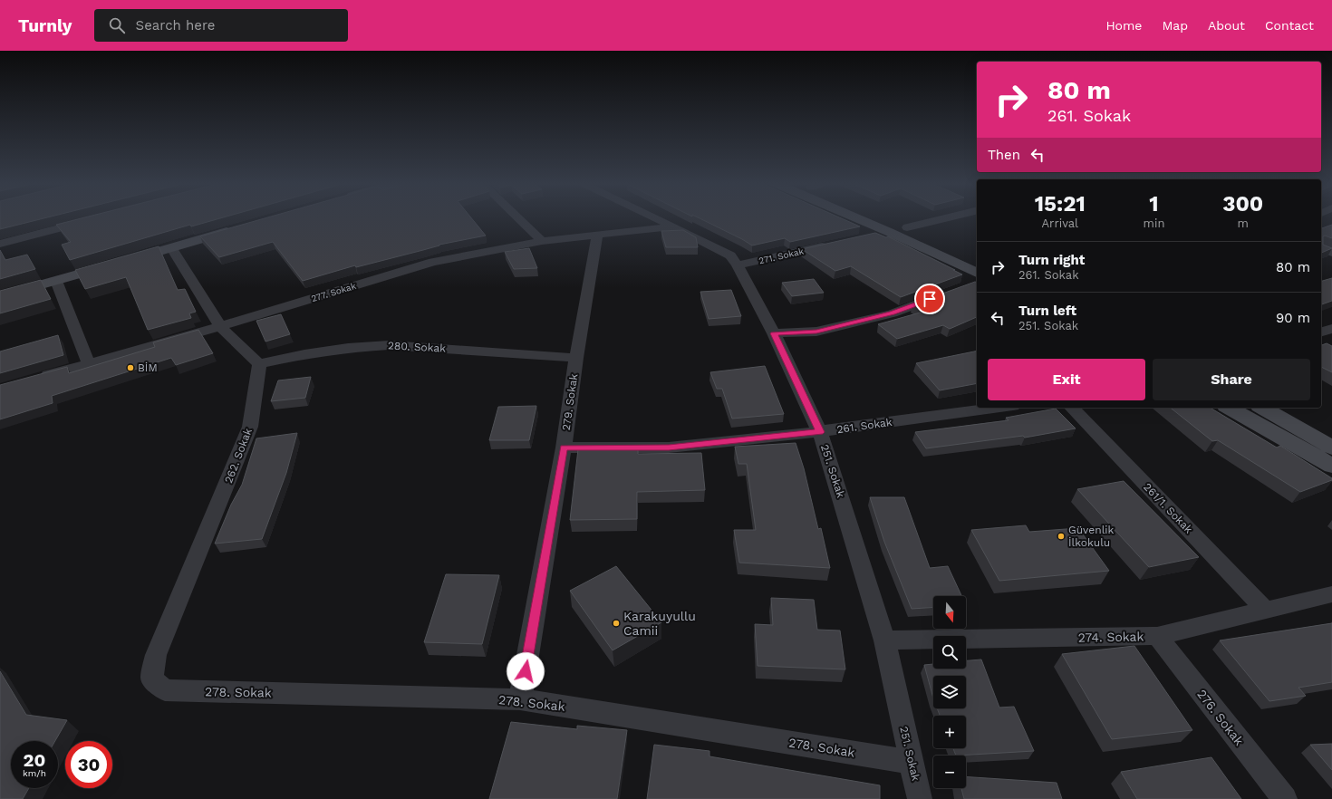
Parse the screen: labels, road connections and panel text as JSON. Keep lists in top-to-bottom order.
{
  "streets": {
    "street": [
      "271. Sokak",
      "277. Sokak",
      "280. Sokak",
      "279. Sokak",
      "261. Sokak",
      "262. Sokak",
      "251. Sokak",
      "261/1. Sokak",
      "274. Sokak",
      "278. Sokak",
      "276. Sokak"
    ]
  },
  "crossings": [
    ["271. Sokak", "251. Sokak"],
    ["277. Sokak", "279. Sokak"],
    ["277. Sokak", "251. Sokak"],
    ["280. Sokak", "279. Sokak"],
    ["280. Sokak", "262. Sokak"],
    ["279. Sokak", "261. Sokak"],
    ["279. Sokak", "278. Sokak"],
    ["261. Sokak", "251. Sokak"],
    ["262. Sokak", "278. Sokak"],
    ["251. Sokak", "274. Sokak"],
    ["251. Sokak", "278. Sokak"],
    ["261/1. Sokak", "274. Sokak"],
    ["274. Sokak", "276. Sokak"]
  ],
  "places": ["BİM", "Güvenlik İlkokulu", "Karakuyullu Camii"],
  "north": "bottom",
  "page": {
    "header": "Turnly",
    "search": "Search here",
    "nav": [
      "Home",
      "Map",
      "About",
      "Contact"
    ],
    "turn": ["80 m", "261. Sokak"],
    "then": "Then",
    "eta": [
      "15:21",
      "Arrival",
      "1",
      "min",
      "300",
      "m"
    ],
    "list": [
      {
        "name": "Turn right",
        "note": "261. Sokak",
        "value": "80 m"
      },
      {
        "name": "Turn left",
        "note": "251. Sokak",
        "value": "90 m"
      }
    ],
    "buttons": ["Exit", "Share"],
    "map_buttons": ["+", "−"],
    "speed": "20 km/h",
    "limit": "30"
  }
}
